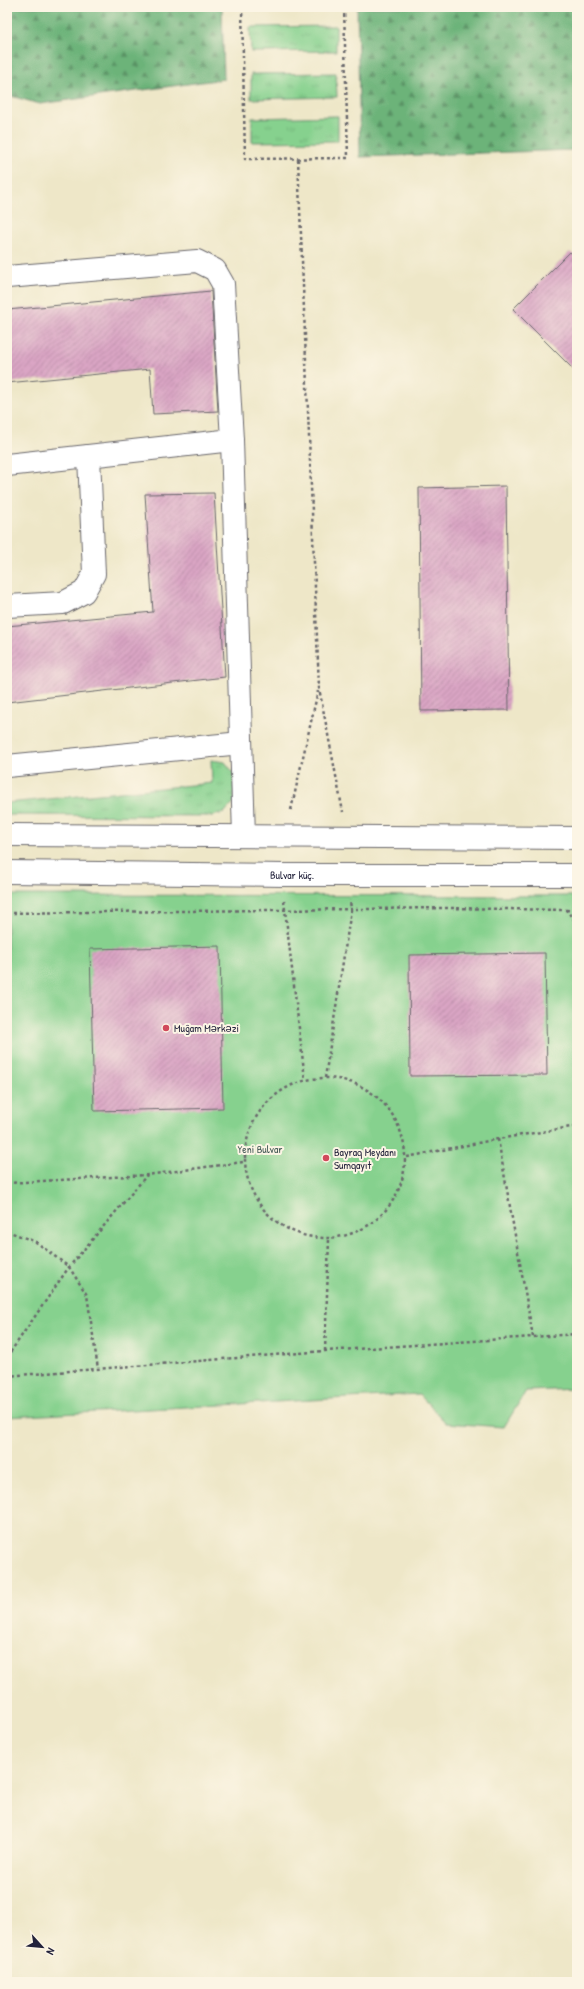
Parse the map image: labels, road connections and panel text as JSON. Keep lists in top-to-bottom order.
{
  "streets": {
    "street": ["Bulvar küç."]
  },
  "parks": ["Yeni Bulvar"],
  "places": ["Muğam Mərkəzi", "Bayraq Meydanı Sumqayıt"],
  "north": "bottom right"
}
